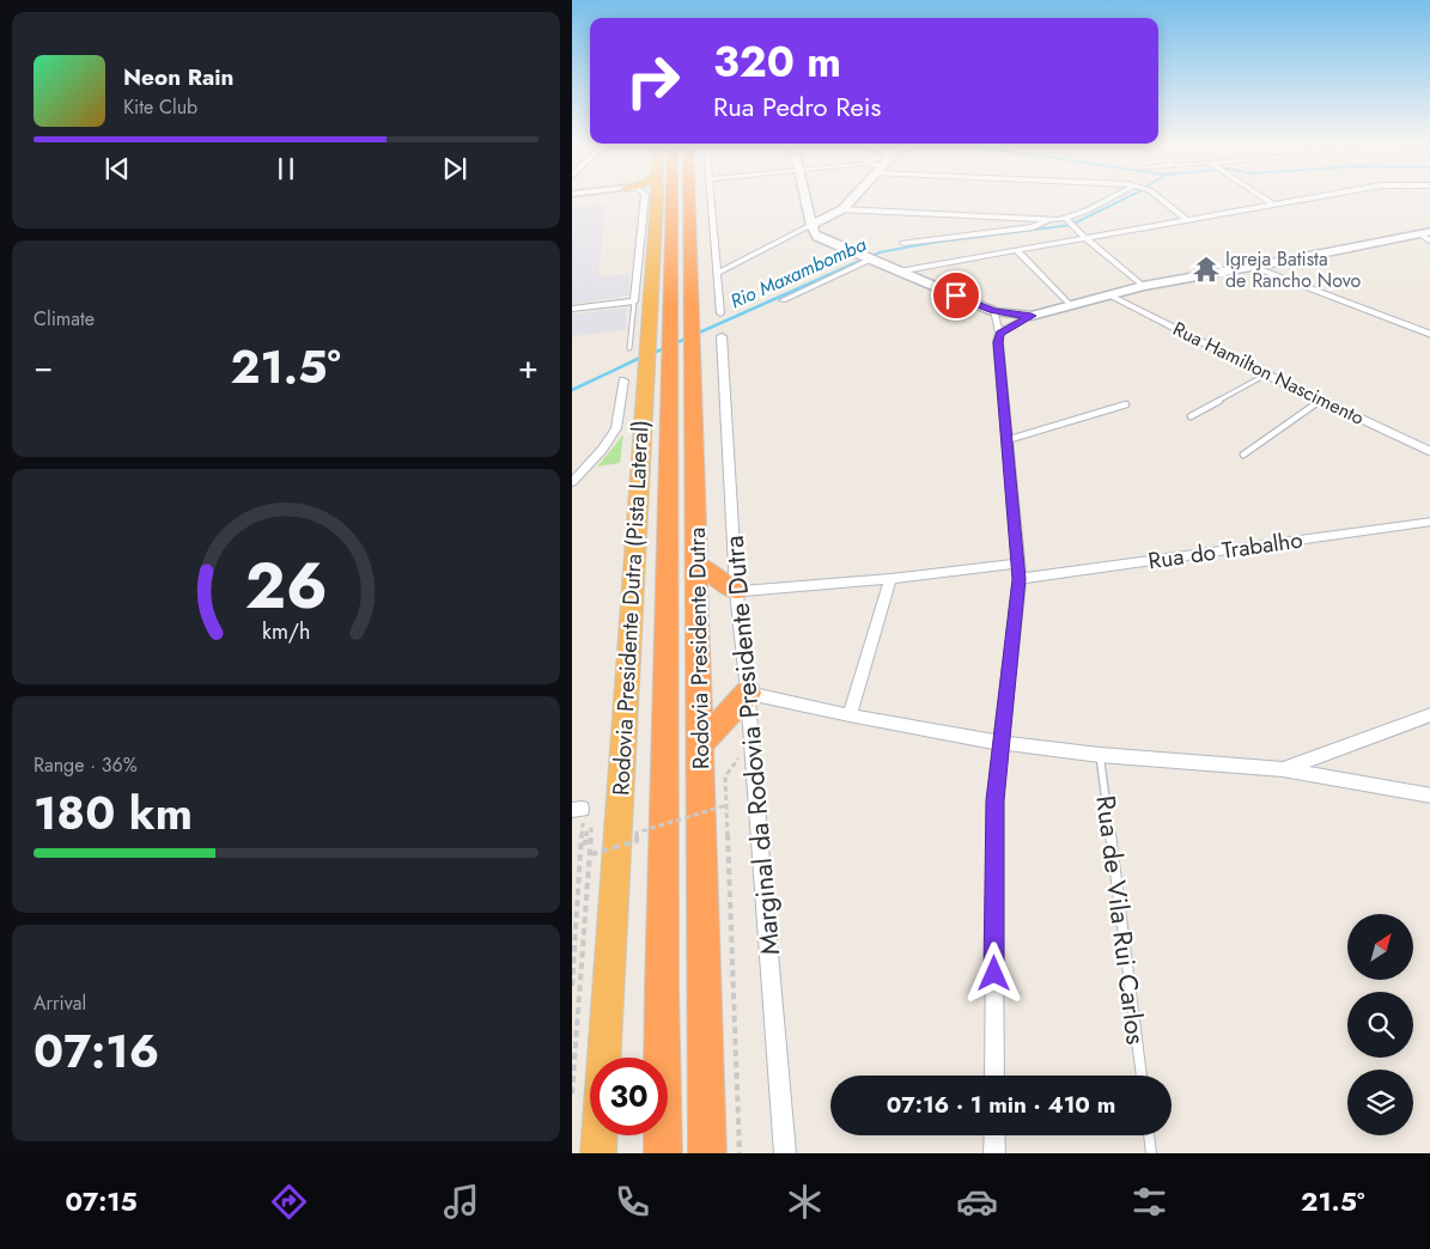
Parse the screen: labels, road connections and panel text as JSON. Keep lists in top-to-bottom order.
{
  "streets": {
    "highway": ["Rodovia Presidente Dutra (Pista Lateral)", "Rodovia Presidente Dutra"],
    "street": ["Rua Hamilton Nascimento", "Rua do Trabalho", "Marginal da Rodovia Presidente Dutra"],
    "lane": ["Rua de Vila Rui Carlos"]
  },
  "crossings": [
    ["Rodovia Presidente Dutra (Pista Lateral)", "Rodovia Presidente Dutra"]
  ],
  "water": ["Rio Maxambomba"],
  "places": {
    "temple": ["Igreja Batista de Rancho Novo"]
  },
  "north": "top right",
  "page": {
    "turn": ["320 m", "Rua Pedro Reis"],
    "song": ["Neon Rain", "Kite Club"],
    "tile": [
      "Climate",
      ["Range · 36%", "180 km"],
      ["Arrival", "07:16"]
    ],
    "heat": ["−", "21.5°", "+"],
    "limit": "30",
    "trip": "07:16 · 1 min · 410 m",
    "tabs": ["07:15", "21.5°"],
    "gauge": ["26", "km/h"]
  }
}
